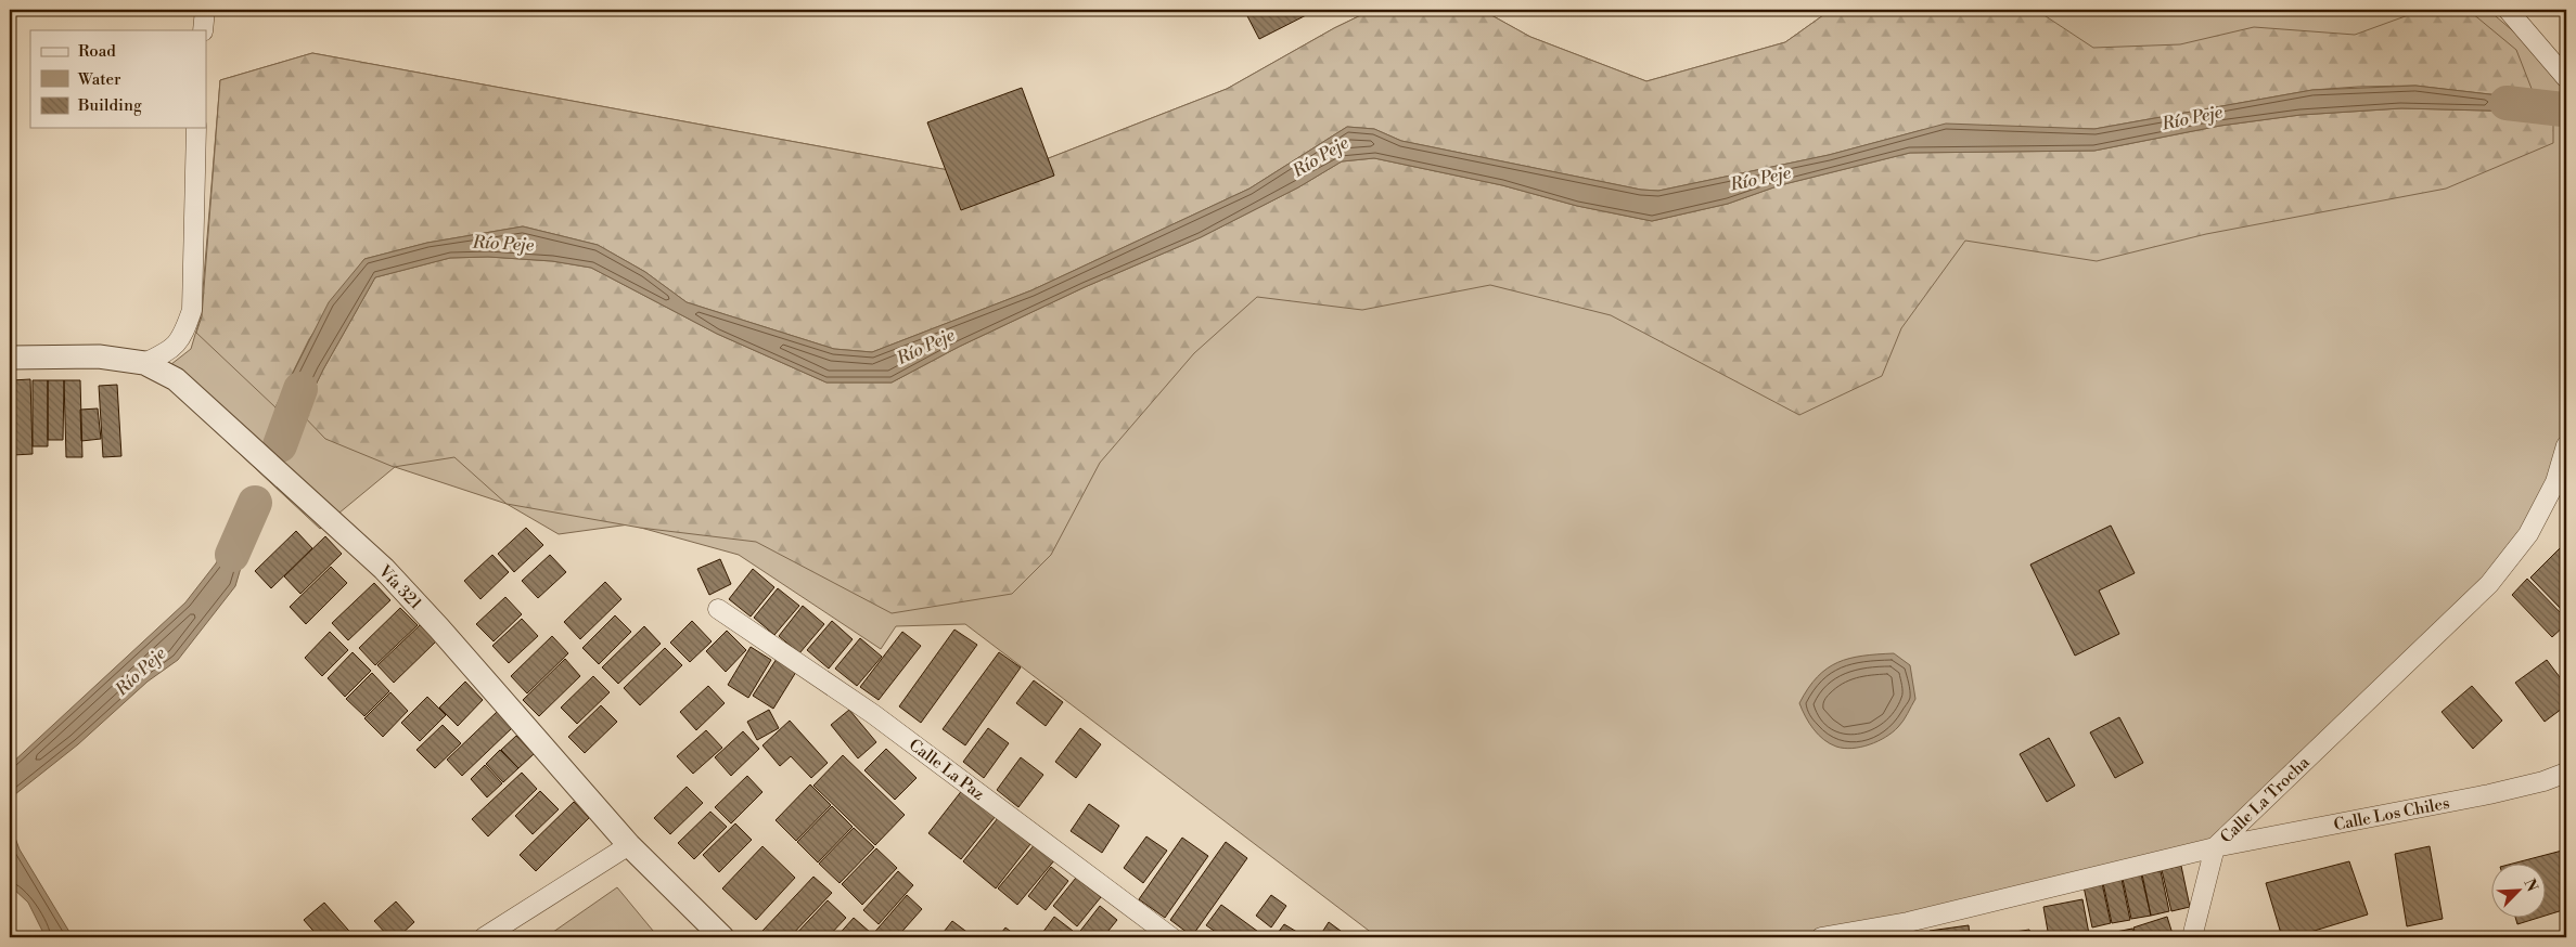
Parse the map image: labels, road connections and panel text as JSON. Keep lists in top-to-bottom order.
{
  "streets": {
    "street": [
      "Vía 321",
      "Calle La Paz",
      "Calle La Trocha",
      "Calle Los Chiles"
    ]
  },
  "crossings": [
    ["Calle La Trocha", "Calle Los Chiles"]
  ],
  "water": ["Río Peje"],
  "legend": ["Road", "Water", "Building"],
  "north": "top right"
}
